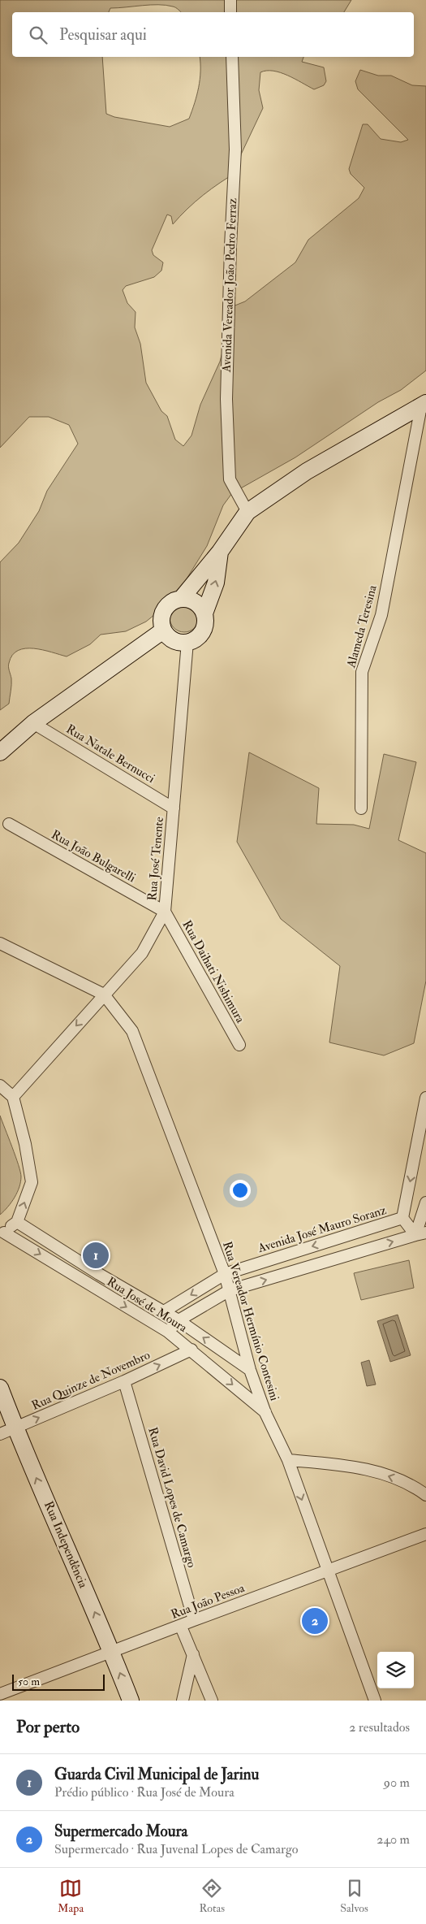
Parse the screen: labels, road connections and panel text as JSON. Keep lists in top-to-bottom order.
{
  "streets": {
    "main road": ["Rua Independência"],
    "street": [
      "Avenida Vereador João Pedro Ferraz",
      "Alameda Teresina",
      "Rua Natale Bernucci",
      "Rua João Bulgarelli",
      "Rua José Tenente",
      "Rua Daihati Nishimura",
      "Avenida José Mauro Soranz",
      "Rua José de Moura",
      "Rua Vereador Hermínio Contesini",
      "Rua Quinze de Novembro",
      "Rua David Lopes de Camargo",
      "Rua João Pessoa"
    ]
  },
  "crossings": [
    ["Rua Natale Bernucci", "Rua José Tenente"],
    ["Rua João Bulgarelli", "Rua José Tenente"],
    ["Rua João Bulgarelli", "Rua Daihati Nishimura"],
    ["Rua José Tenente", "Rua Daihati Nishimura"],
    ["Rua José Tenente", "Rua Vereador Hermínio Contesini"],
    ["Avenida José Mauro Soranz", "Rua José de Moura"],
    ["Avenida José Mauro Soranz", "Rua Vereador Hermínio Contesini"],
    ["Rua José de Moura", "Rua Vereador Hermínio Contesini"],
    ["Rua José de Moura", "Rua Quinze de Novembro"],
    ["Rua Vereador Hermínio Contesini", "Rua João Pessoa"],
    ["Rua Quinze de Novembro", "Rua David Lopes de Camargo"],
    ["Rua Quinze de Novembro", "Rua Independência"],
    ["Rua David Lopes de Camargo", "Rua João Pessoa"],
    ["Rua Independência", "Rua João Pessoa"]
  ],
  "one_way": ["Rua Quinze de Novembro", "Rua Independência"],
  "scale_bar": "50 m",
  "page": {
    "search": "Pesquisar aqui",
    "pins": ["1", "2"],
    "scale": "50 m",
    "heading": ["Por perto", "2 resultados"],
    "list": [
      {
        "mark": "1",
        "name": "Guarda Civil Municipal de Jarinu",
        "note": "Prédio público · Rua José de Moura",
        "value": "90 m"
      },
      {
        "mark": "2",
        "name": "Supermercado Moura",
        "note": "Supermercado · Rua Juvenal Lopes de Camargo",
        "value": "240 m"
      }
    ],
    "nav": ["Mapa", "Rotas", "Salvos"]
  }
}
